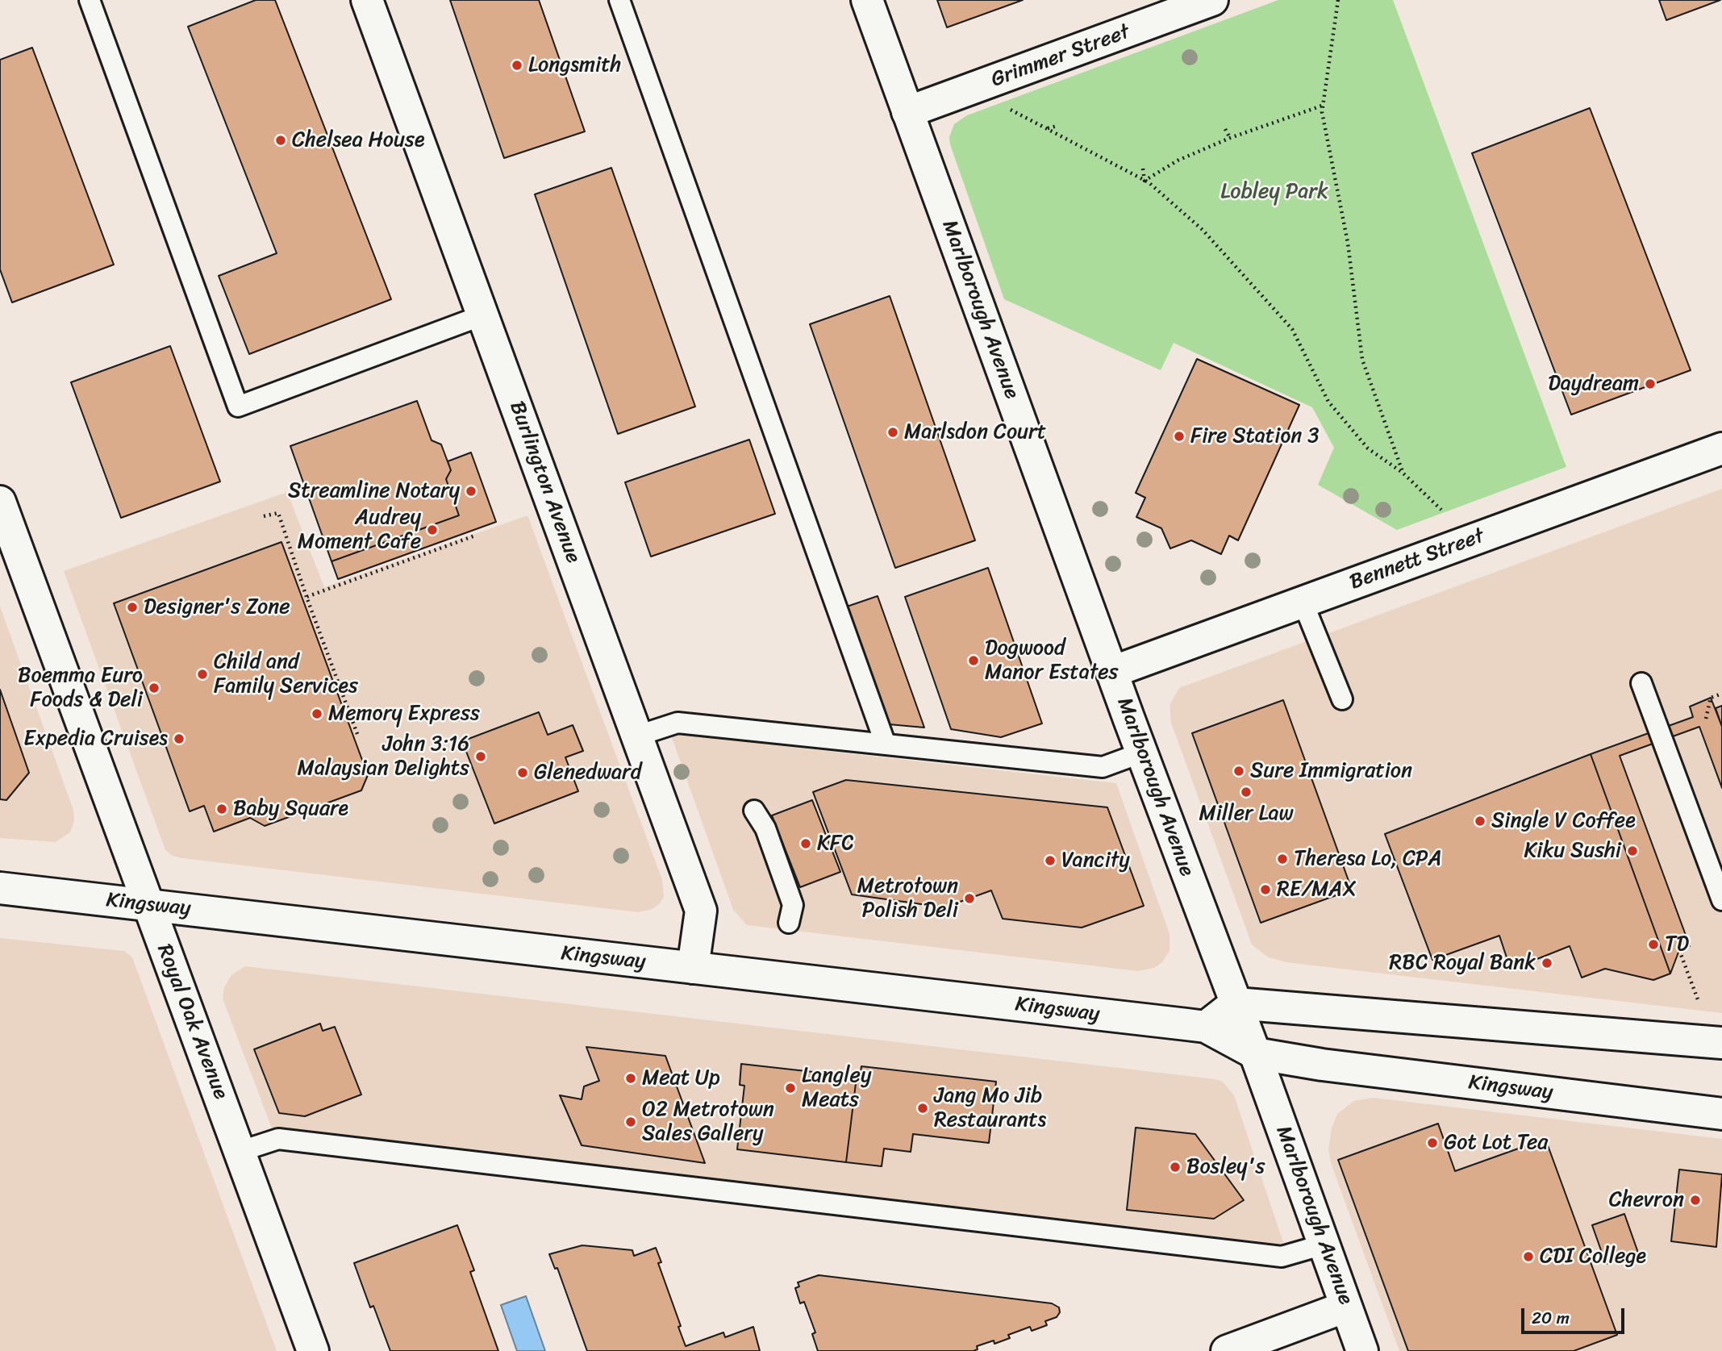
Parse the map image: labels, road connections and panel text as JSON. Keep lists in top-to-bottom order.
{
  "streets": {
    "street": [
      "Grimmer Street",
      "Marlborough Avenue",
      "Burlington Avenue",
      "Bennett Street",
      "Kingsway",
      "Royal Oak Avenue"
    ]
  },
  "crossings": [
    ["Grimmer Street", "Marlborough Avenue"],
    ["Marlborough Avenue", "Bennett Street"],
    ["Marlborough Avenue", "Kingsway"],
    ["Burlington Avenue", "Kingsway"],
    ["Kingsway", "Royal Oak Avenue"]
  ],
  "parks": ["Lobley Park"],
  "places": [
    "Longsmith",
    "Chelsea House",
    "Daydream",
    "Marlsdon Court",
    "Fire Station 3",
    "Streamline Notary",
    "Audrey Moment Cafe",
    "Designer's Zone",
    "Dogwood Manor Estates",
    "Child and Family Services",
    "Boemma Euro Foods & Deli",
    "Memory Express",
    "Expedia Cruises",
    "John 3:16 Malaysian Delights",
    "Sure Immigration",
    "Glenedward",
    "Miller Law",
    "Baby Square",
    "Single V Coffee",
    "KFC",
    "Kiku Sushi",
    "Theresa Lo, CPA",
    "Vancity",
    "RE/MAX",
    "Metrotown Polish Deli",
    "TD",
    "RBC Royal Bank",
    "Meat Up",
    "Langley Meats",
    "Jang Mo Jib Restaurants",
    "O2 Metrotown Sales Gallery",
    "Got Lot Tea",
    "Bosley's",
    "Chevron",
    "CDI College"
  ],
  "scale_bar": "20 m"
}
